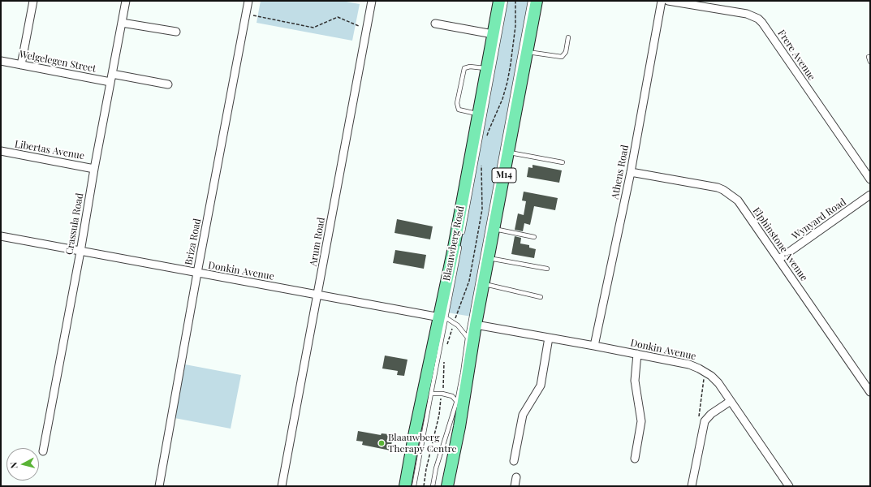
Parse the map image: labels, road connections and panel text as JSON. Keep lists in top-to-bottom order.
{
  "streets": {
    "main road": ["M14", "Blaauwberg Road"],
    "street": [
      "Frere Avenue",
      "Welgelegen Street",
      "Libertas Avenue",
      "Athens Road",
      "Wynyard Road",
      "Crassula Road",
      "Briza Road",
      "Arum Road",
      "Elphinstone Avenue",
      "Donkin Avenue"
    ]
  },
  "crossings": [
    ["Welgelegen Street", "Crassula Road"],
    ["Libertas Avenue", "Crassula Road"],
    ["Athens Road", "Elphinstone Avenue"],
    ["Athens Road", "Donkin Avenue"],
    ["M14", "Donkin Avenue"],
    ["Wynyard Road", "Elphinstone Avenue"],
    ["Crassula Road", "Donkin Avenue"],
    ["Briza Road", "Donkin Avenue"],
    ["Arum Road", "Donkin Avenue"],
    ["Blaauwberg Road", "Donkin Avenue"]
  ],
  "places": ["Blaauwberg Therapy Centre"],
  "north": "left"
}
